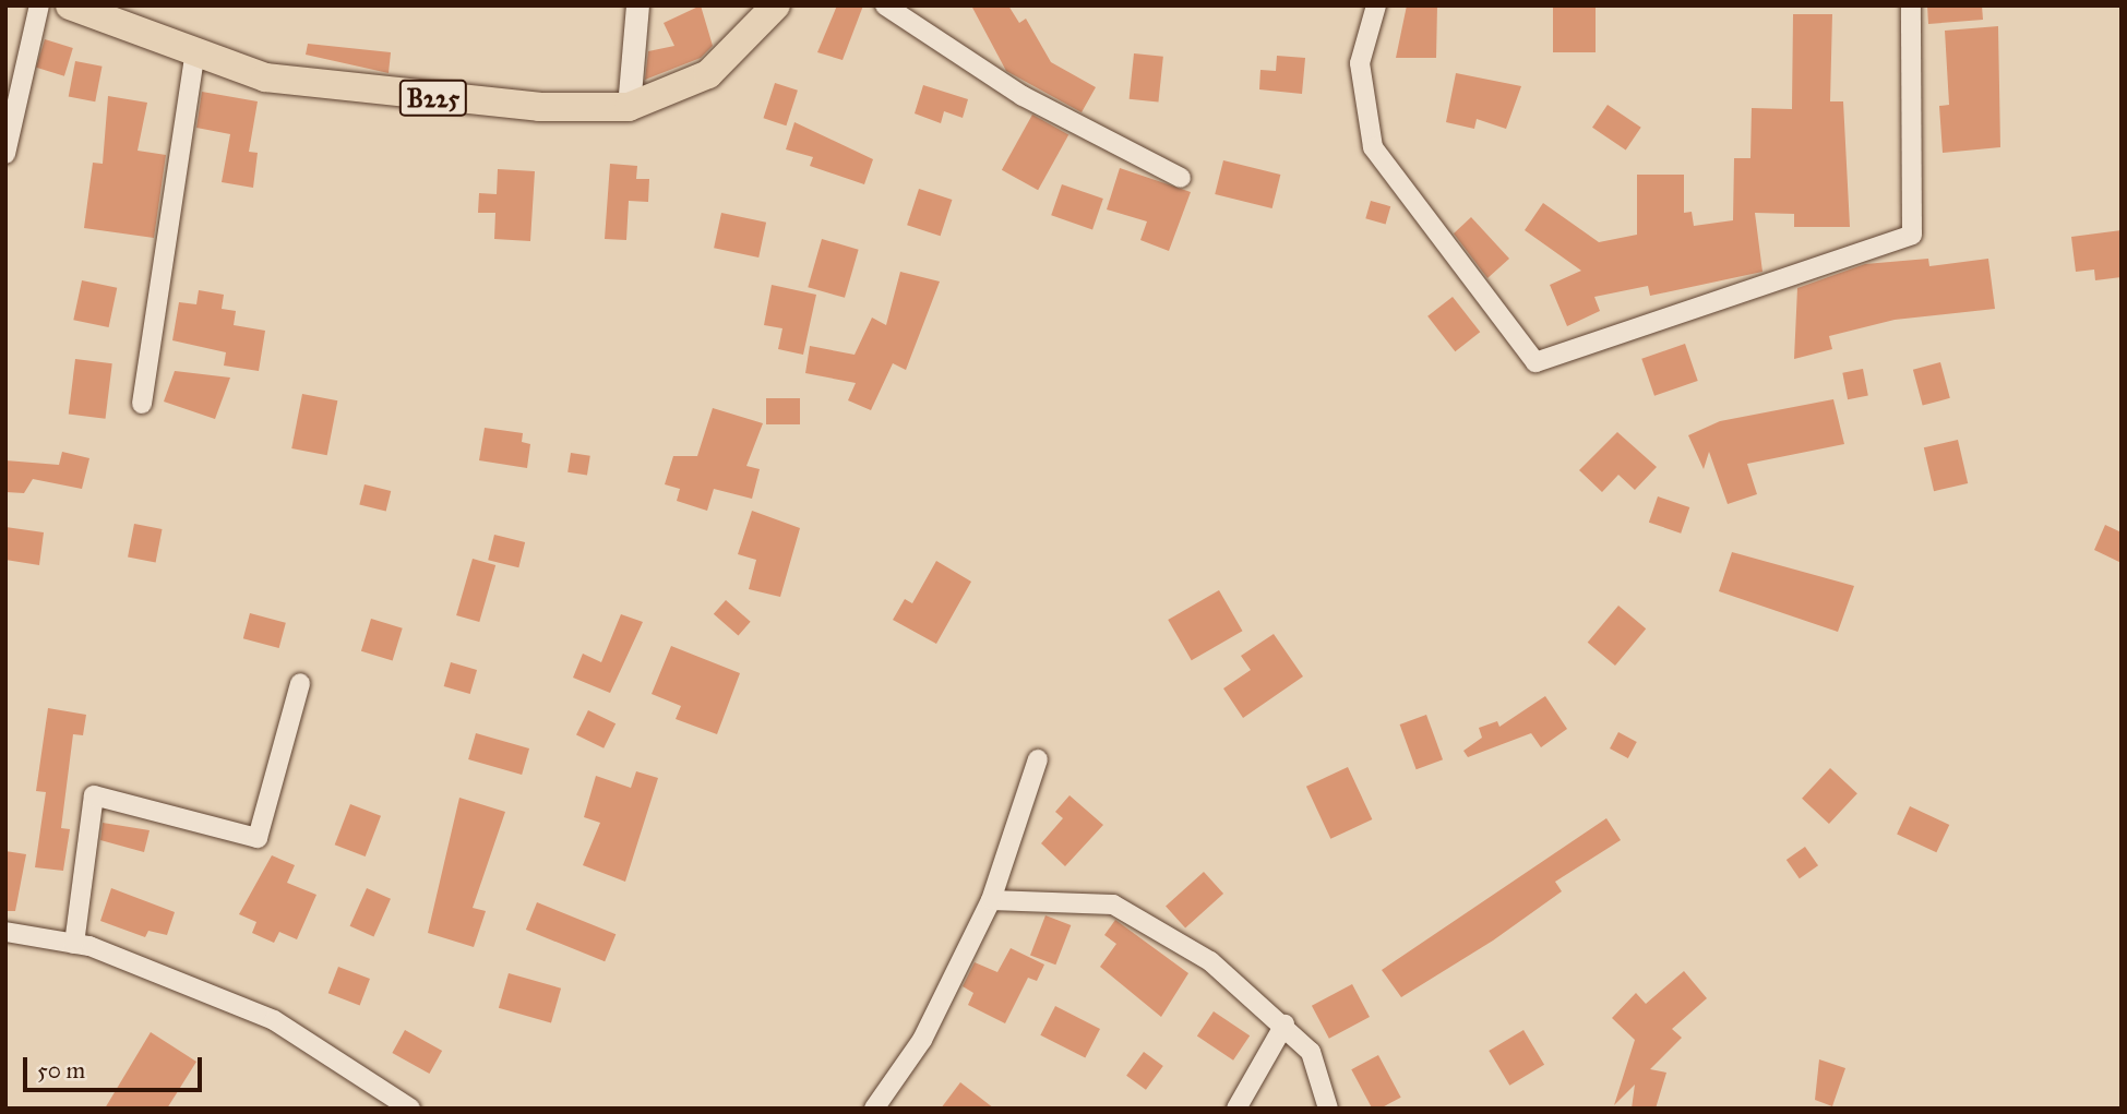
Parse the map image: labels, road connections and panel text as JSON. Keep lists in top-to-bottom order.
{
  "streets": {
    "main road": ["B225"]
  },
  "scale_bar": "50 m"
}
